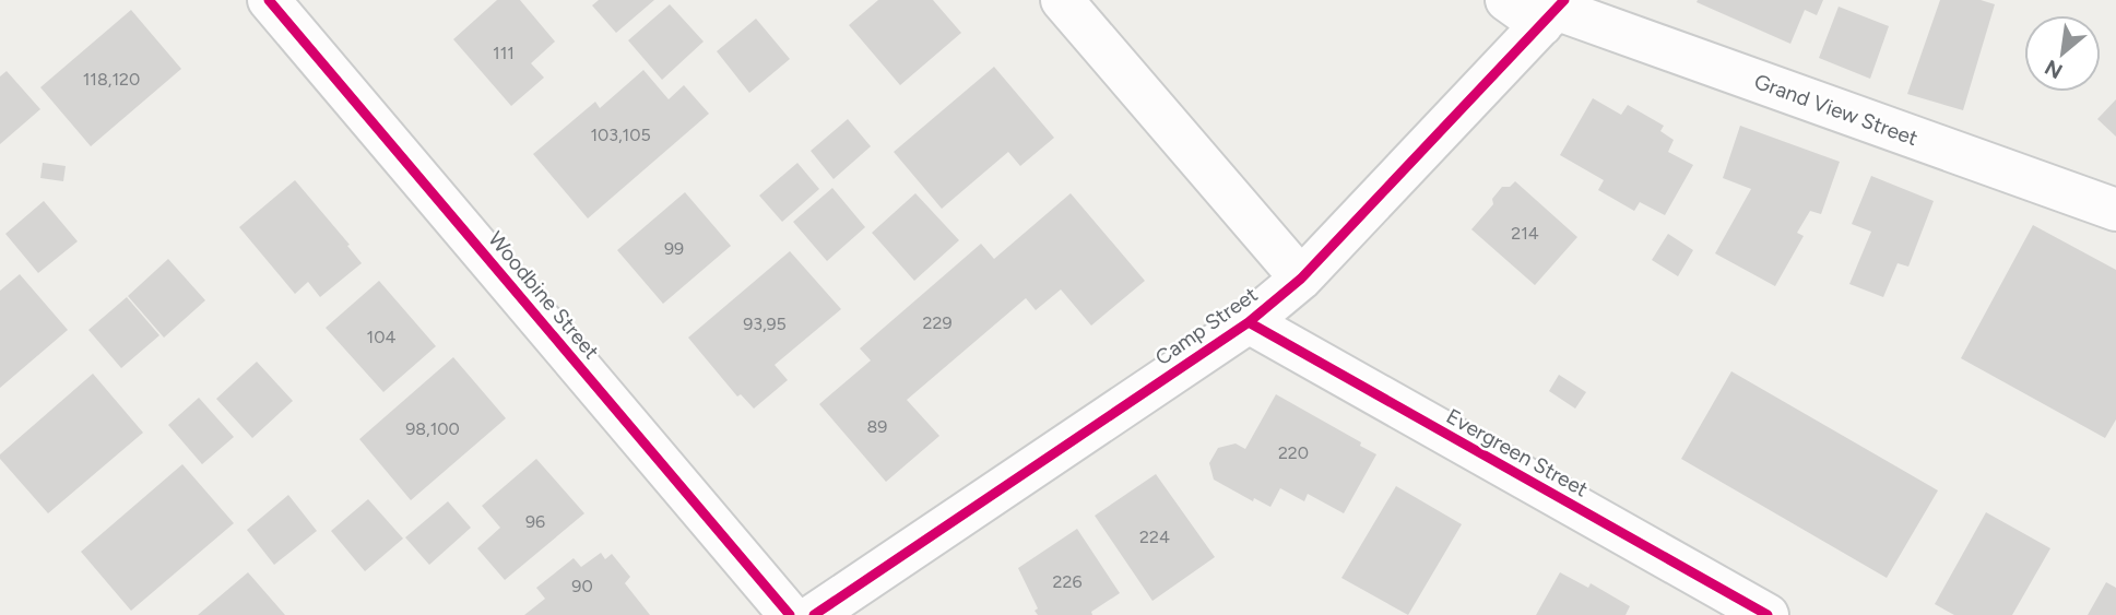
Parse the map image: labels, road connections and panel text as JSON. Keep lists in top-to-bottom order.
{
  "streets": {
    "street": [
      "Grand View Street",
      "Woodbine Street",
      "Camp Street",
      "Evergreen Street"
    ]
  },
  "crossings": [
    ["Grand View Street", "Camp Street"],
    ["Camp Street", "Evergreen Street"]
  ],
  "house_numbers": [
    "111",
    "118,120",
    "103,105",
    "214",
    "99",
    "229",
    "93,95",
    "104",
    "89",
    "98,100",
    "220",
    "96",
    "224",
    "226",
    "90"
  ],
  "north": "bottom left"
}
